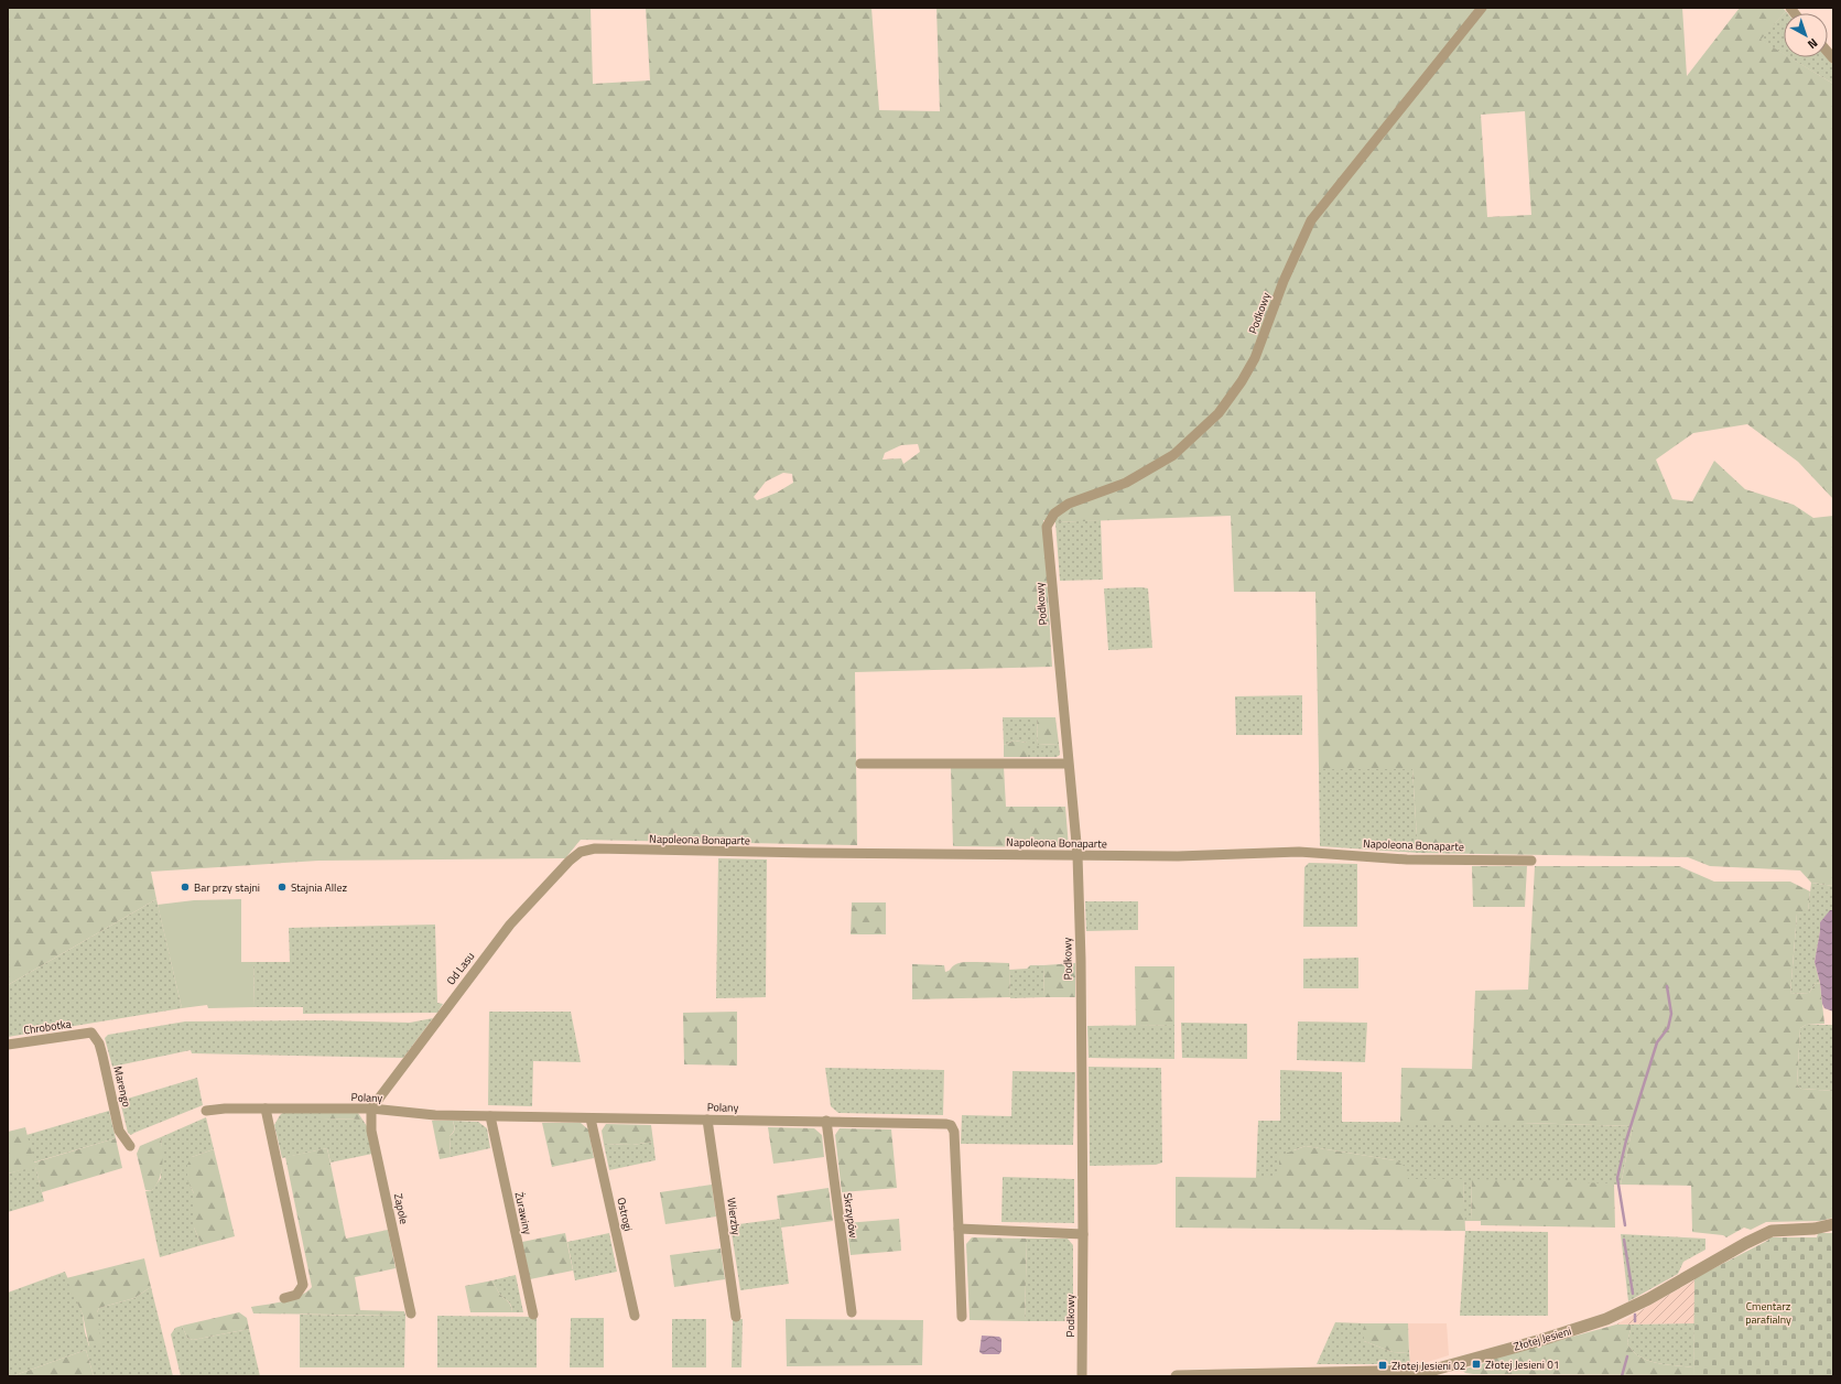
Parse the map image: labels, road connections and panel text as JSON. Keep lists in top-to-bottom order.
{
  "streets": {
    "street": [
      "Podkowy",
      "Napoleona Bonaparte",
      "Od Lasu",
      "Chrobotka",
      "Marengo",
      "Polany",
      "Zapole",
      "Żurawiny",
      "Ostrogi",
      "Skrzypów",
      "Wierzby",
      "Złotej Jesieni"
    ]
  },
  "crossings": [
    ["Podkowy", "Napoleona Bonaparte"],
    ["Napoleona Bonaparte", "Od Lasu"],
    ["Od Lasu", "Polany"],
    ["Od Lasu", "Zapole"],
    ["Chrobotka", "Marengo"],
    ["Polany", "Zapole"],
    ["Polany", "Żurawiny"],
    ["Polany", "Ostrogi"],
    ["Polany", "Skrzypów"],
    ["Polany", "Wierzby"]
  ],
  "parks": ["Cmentarz parafialny"],
  "places": {
    "other": ["Bar przy stajni", "Stajnia Allez"],
    "transit": ["Złotej Jesieni 01", "Złotej Jesieni 02"]
  },
  "north": "bottom right"
}
